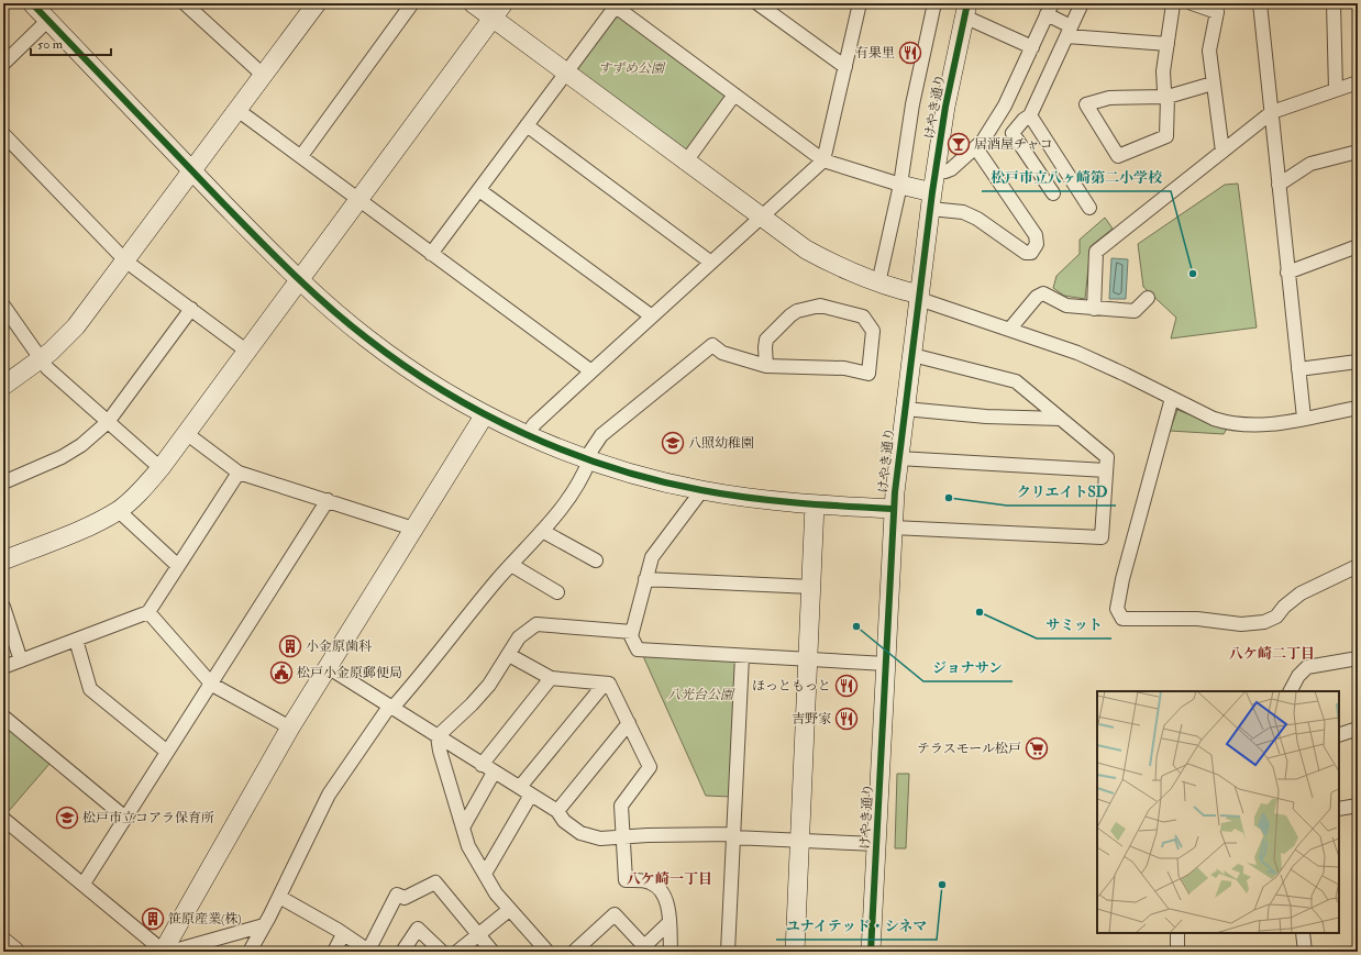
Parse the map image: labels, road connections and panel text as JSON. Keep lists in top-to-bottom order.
{
  "streets": {
    "street": ["けやき通り"]
  },
  "districts": ["八ケ崎二丁目", "八ケ崎一丁目"],
  "parks": ["すずめ公園", "八光台公園"],
  "places": {
    "restaurant": ["有果里", "ほっともっと", "吉野家"],
    "bar": ["居酒屋チャコ"],
    "other": [
      "松戸市立八ヶ崎第二小学校",
      "クリエイトSD",
      "サミット",
      "ジョナサン",
      "ユナイテッド・シネマ"
    ],
    "school or university": ["八照幼稚園", "松戸市立コアラ保育所"],
    "building": ["小金原歯科", "笹原産業(株)"],
    "public building": ["松戸小金原郵便局"],
    "supermarket": ["テラスモール松戸"]
  },
  "scale_bar": "50 m"
}
